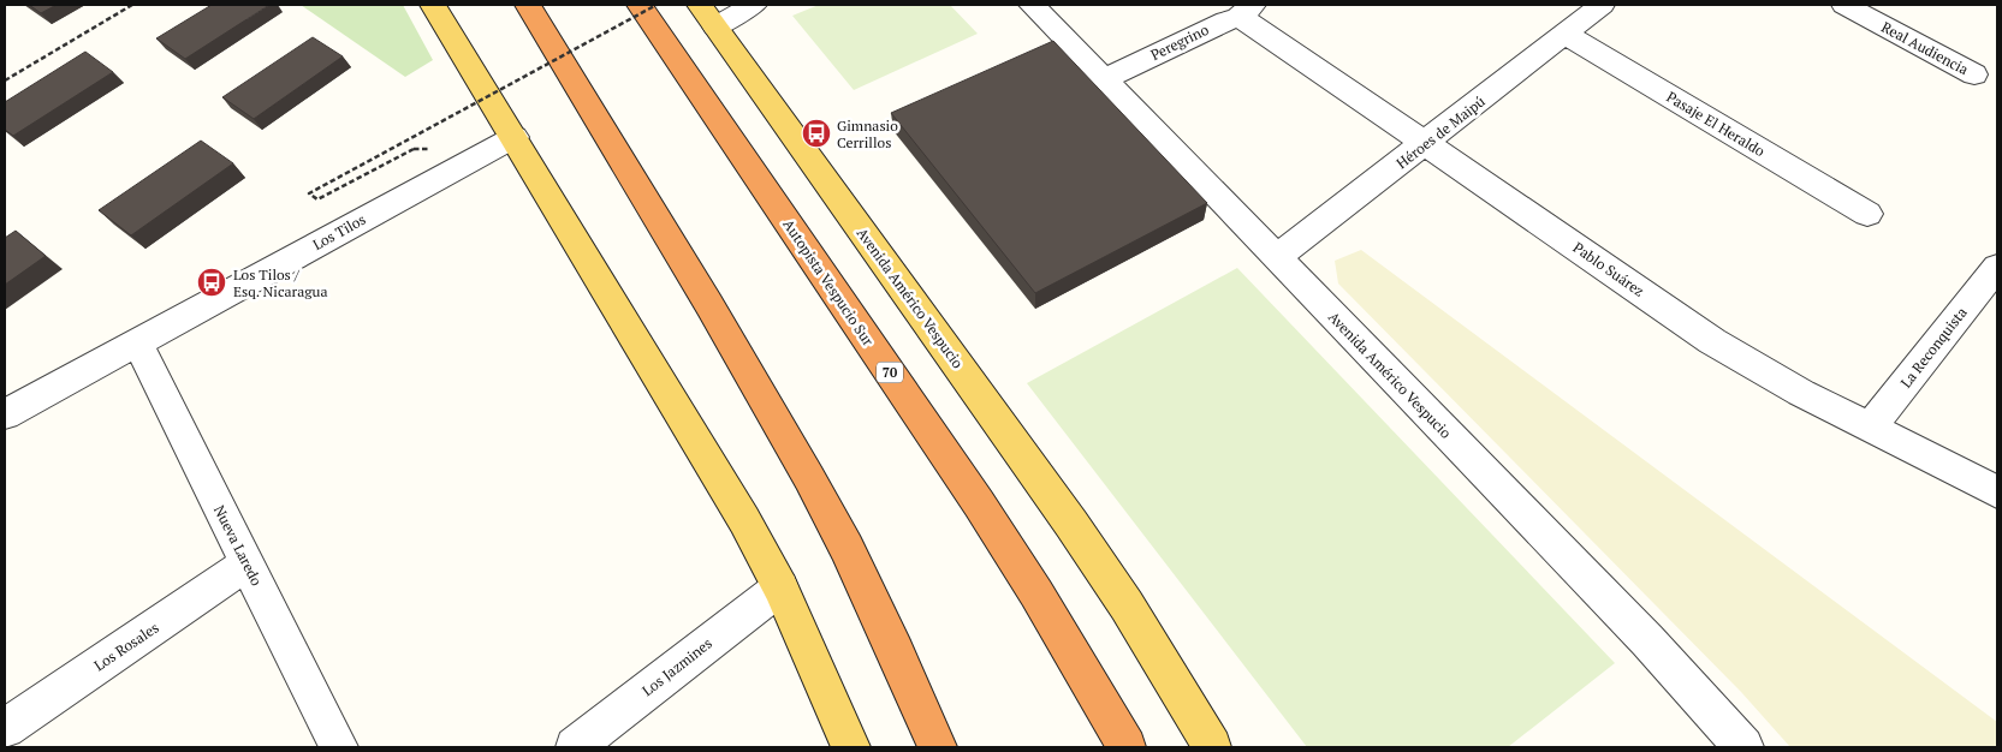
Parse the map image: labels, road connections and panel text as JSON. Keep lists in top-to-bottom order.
{
  "streets": {
    "highway": ["Autopista Vespucio Sur", "70"],
    "main road": ["Avenida Américo Vespucio"],
    "street": [
      "Peregrino",
      "Real Audiencia",
      "Pasaje El Heraldo",
      "Héroes de Maipú",
      "Los Tilos",
      "Pablo Suárez",
      "La Reconquista",
      "Nueva Laredo",
      "Los Rosales",
      "Los Jazmines"
    ]
  },
  "crossings": [
    ["Peregrino", "Pablo Suárez"],
    ["Peregrino", "Avenida Américo Vespucio"],
    ["Pasaje El Heraldo", "Héroes de Maipú"],
    ["Héroes de Maipú", "Pablo Suárez"],
    ["Héroes de Maipú", "Avenida Américo Vespucio"],
    ["Los Tilos", "Nueva Laredo"],
    ["Pablo Suárez", "La Reconquista"],
    ["Nueva Laredo", "Los Rosales"]
  ],
  "places": {
    "bus stop": ["Gimnasio Cerrillos", "Los Tilos / Esq. Nicaragua"]
  }
}
